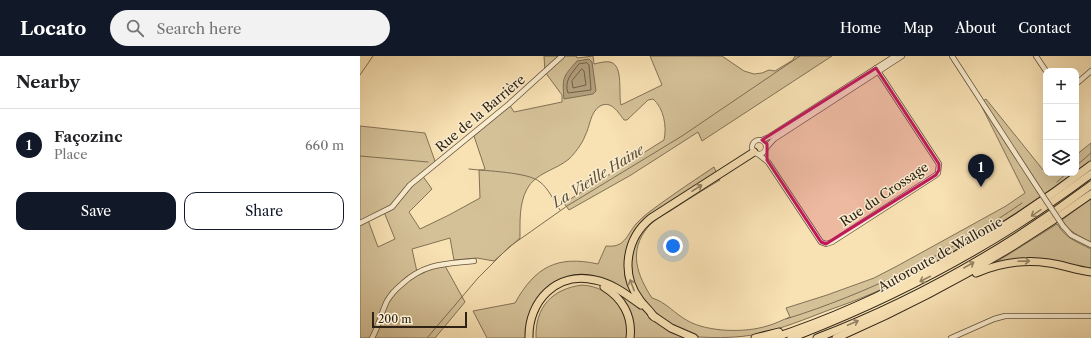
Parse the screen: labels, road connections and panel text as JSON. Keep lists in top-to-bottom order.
{
  "streets": {
    "highway": ["Autoroute de Wallonie"],
    "street": ["Rue de la Barrière", "Rue du Crossage"]
  },
  "water": ["La Vieille Haine"],
  "scale_bar": "200 m",
  "page": {
    "header": "Locato",
    "search": "Search here",
    "nav": [
      "Home",
      "Map",
      "About",
      "Contact"
    ],
    "heading": "Nearby",
    "map_buttons": ["+", "−"],
    "list": [
      {
        "mark": "1",
        "name": "Façozinc",
        "note": "Place",
        "value": "660 m"
      }
    ],
    "pins": "1",
    "buttons": ["Save", "Share"],
    "scale": "200 m"
  }
}
